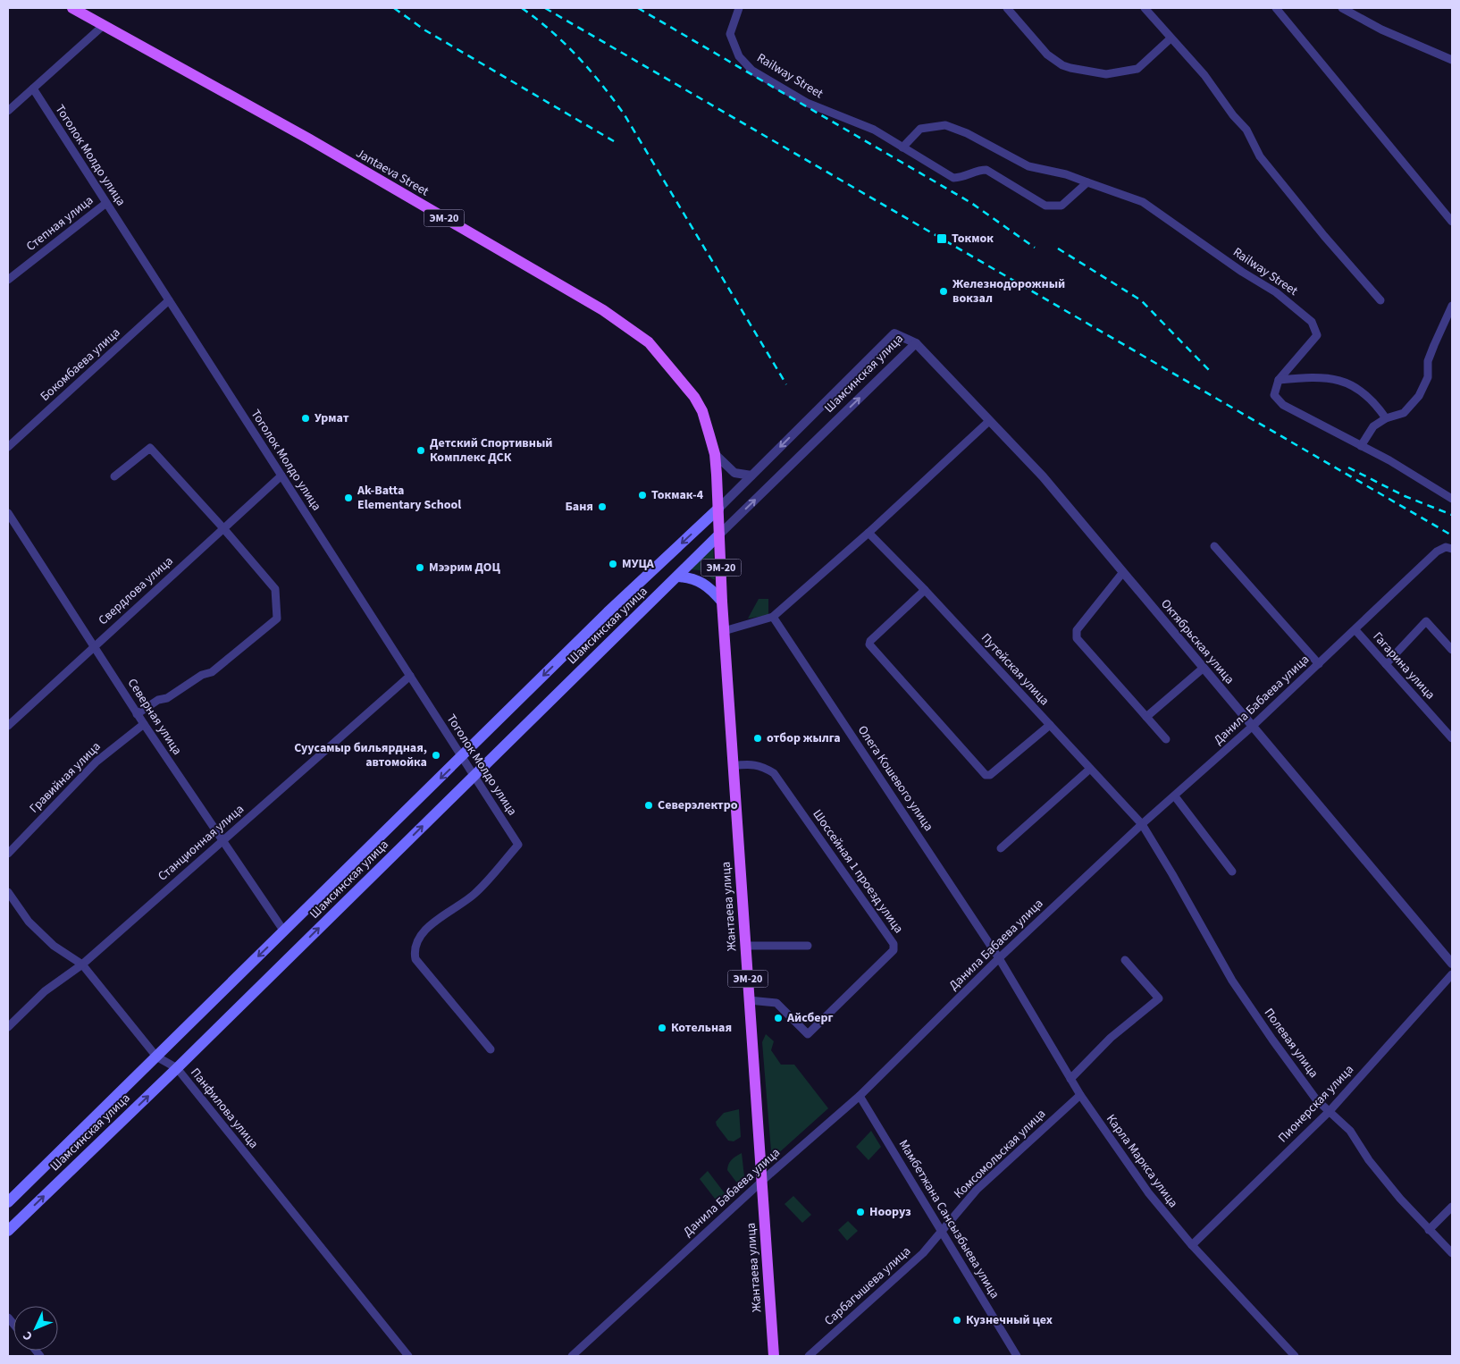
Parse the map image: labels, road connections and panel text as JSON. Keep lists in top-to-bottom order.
{
  "streets": {
    "main road": [
      "Jantaeva Street",
      "ЭМ-20",
      "Шамсинская улица",
      "Жантаева улица"
    ],
    "street": [
      "Railway Street",
      "Тоголок Молдо улица",
      "Степная улица",
      "Бокомбаева улица",
      "Свердлова улица",
      "Октябрьская улица",
      "Гагарина улица",
      "Путейская улица",
      "Данила Бабаева улица",
      "Северная улица",
      "Гравийная улица",
      "Олега Кошевого улица",
      "Станционная улица",
      "Шоссейная 1 проезд улица",
      "Полевая улица",
      "Пионерская улица",
      "Панфилова улица",
      "Комсомольская улица",
      "Карла Маркса улица",
      "Мамбетжана Сансызбыева улица",
      "Сарбагышева улица"
    ]
  },
  "crossings": [
    ["Тоголок Молдо улица", "Степная улица"],
    ["Тоголок Молдо улица", "Бокомбаева улица"],
    ["Тоголок Молдо улица", "Шамсинская улица"],
    ["Тоголок Молдо улица", "Свердлова улица"],
    ["Тоголок Молдо улица", "Станционная улица"],
    ["Jantaeva Street", "Шамсинская улица"],
    ["Jantaeva Street", "Жантаева улица"],
    ["Шамсинская улица", "Октябрьская улица"],
    ["Шамсинская улица", "Северная улица"],
    ["Шамсинская улица", "Жантаева улица"],
    ["Шамсинская улица", "Панфилова улица"],
    ["Свердлова улица", "Северная улица"],
    ["Октябрьская улица", "Данила Бабаева улица"],
    ["Гагарина улица", "Данила Бабаева улица"],
    ["Путейская улица", "Данила Бабаева улица"],
    ["Путейская улица", "Полевая улица"],
    ["Данила Бабаева улица", "Олега Кошевого улица"],
    ["Данила Бабаева улица", "Жантаева улица"],
    ["Данила Бабаева улица", "Полевая улица"],
    ["Данила Бабаева улица", "Карла Маркса улица"],
    ["Данила Бабаева улица", "Мамбетжана Сансызбыева улица"],
    ["Северная улица", "Гравийная улица"],
    ["Северная улица", "Станционная улица"],
    ["Олега Кошевого улица", "Карла Маркса улица"],
    ["Станционная улица", "Панфилова улица"],
    ["Шоссейная 1 проезд улица", "Жантаева улица"],
    ["Полевая улица", "Пионерская улица"],
    ["Пионерская улица", "Карла Маркса улица"],
    ["Комсомольская улица", "Карла Маркса улица"],
    ["Комсомольская улица", "Мамбетжана Сансызбыева улица"],
    ["Комсомольская улица", "Сарбагышева улица"],
    ["Мамбетжана Сансызбыева улица", "Сарбагышева улица"]
  ],
  "places": {
    "transit": ["Токмок"],
    "other": [
      "Железнодорожный вокзал",
      "Урмат",
      "Детский Спортивный Комплекс ДСК",
      "Токмак-4",
      "Ak-Batta Elementary School",
      "Баня",
      "МУЦА",
      "Мээрим ДОЦ",
      "отбор жылга",
      "Суусамыр бильярдная, автомойка",
      "Северэлектро",
      "Айсберг",
      "Котельная",
      "Нооруз",
      "Кузнечный цех"
    ]
  },
  "north": "bottom left"
}
